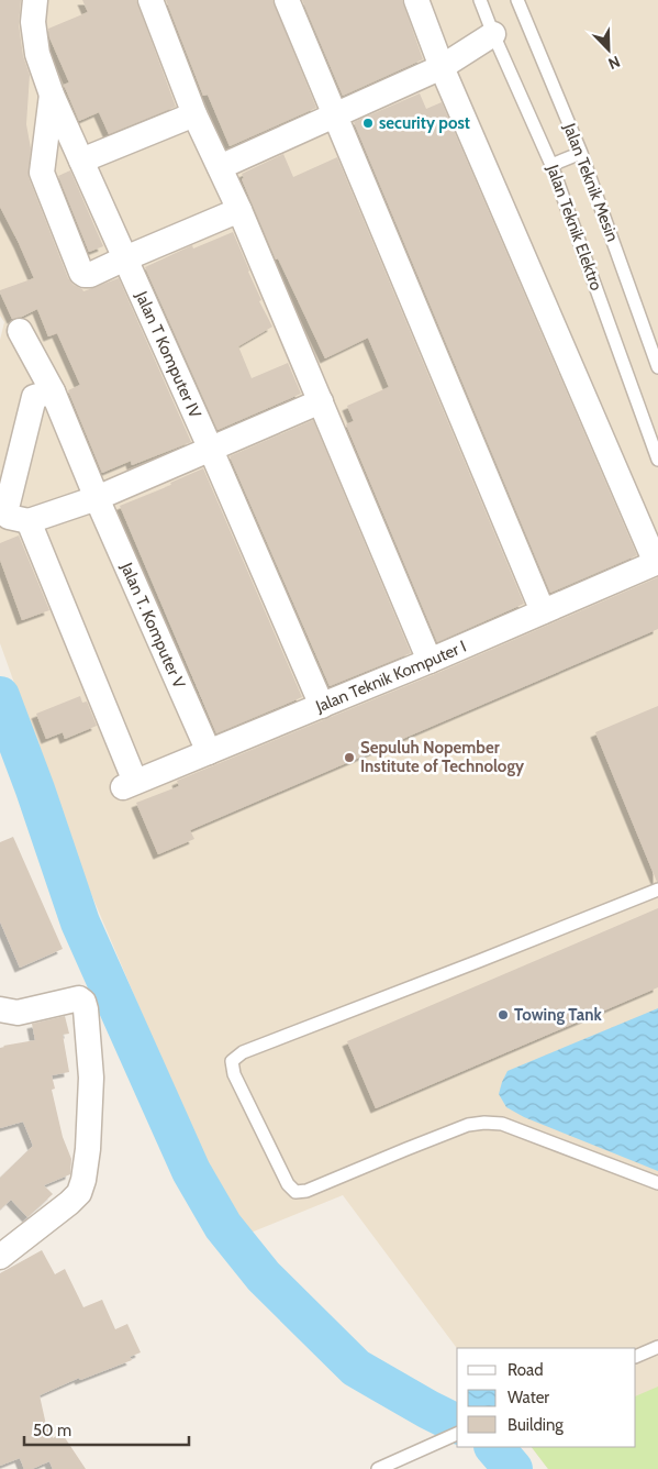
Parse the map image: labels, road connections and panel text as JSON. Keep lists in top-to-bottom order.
{
  "streets": {
    "street": ["Jalan T Komputer IV", "Jalan T. Komputer V", "Jalan Teknik Komputer I"],
    "lane": ["Jalan Teknik Mesin", "Jalan Teknik Elektro"]
  },
  "crossings": [
    ["Jalan T Komputer IV", "Jalan Teknik Komputer I"],
    ["Jalan T. Komputer V", "Jalan Teknik Komputer I"]
  ],
  "places": ["security post", "Sepuluh Nopember Institute of Technology", "Towing Tank"],
  "legend": ["Road", "Water", "Building"],
  "scale_bar": "50 m",
  "north": "bottom right"
}
